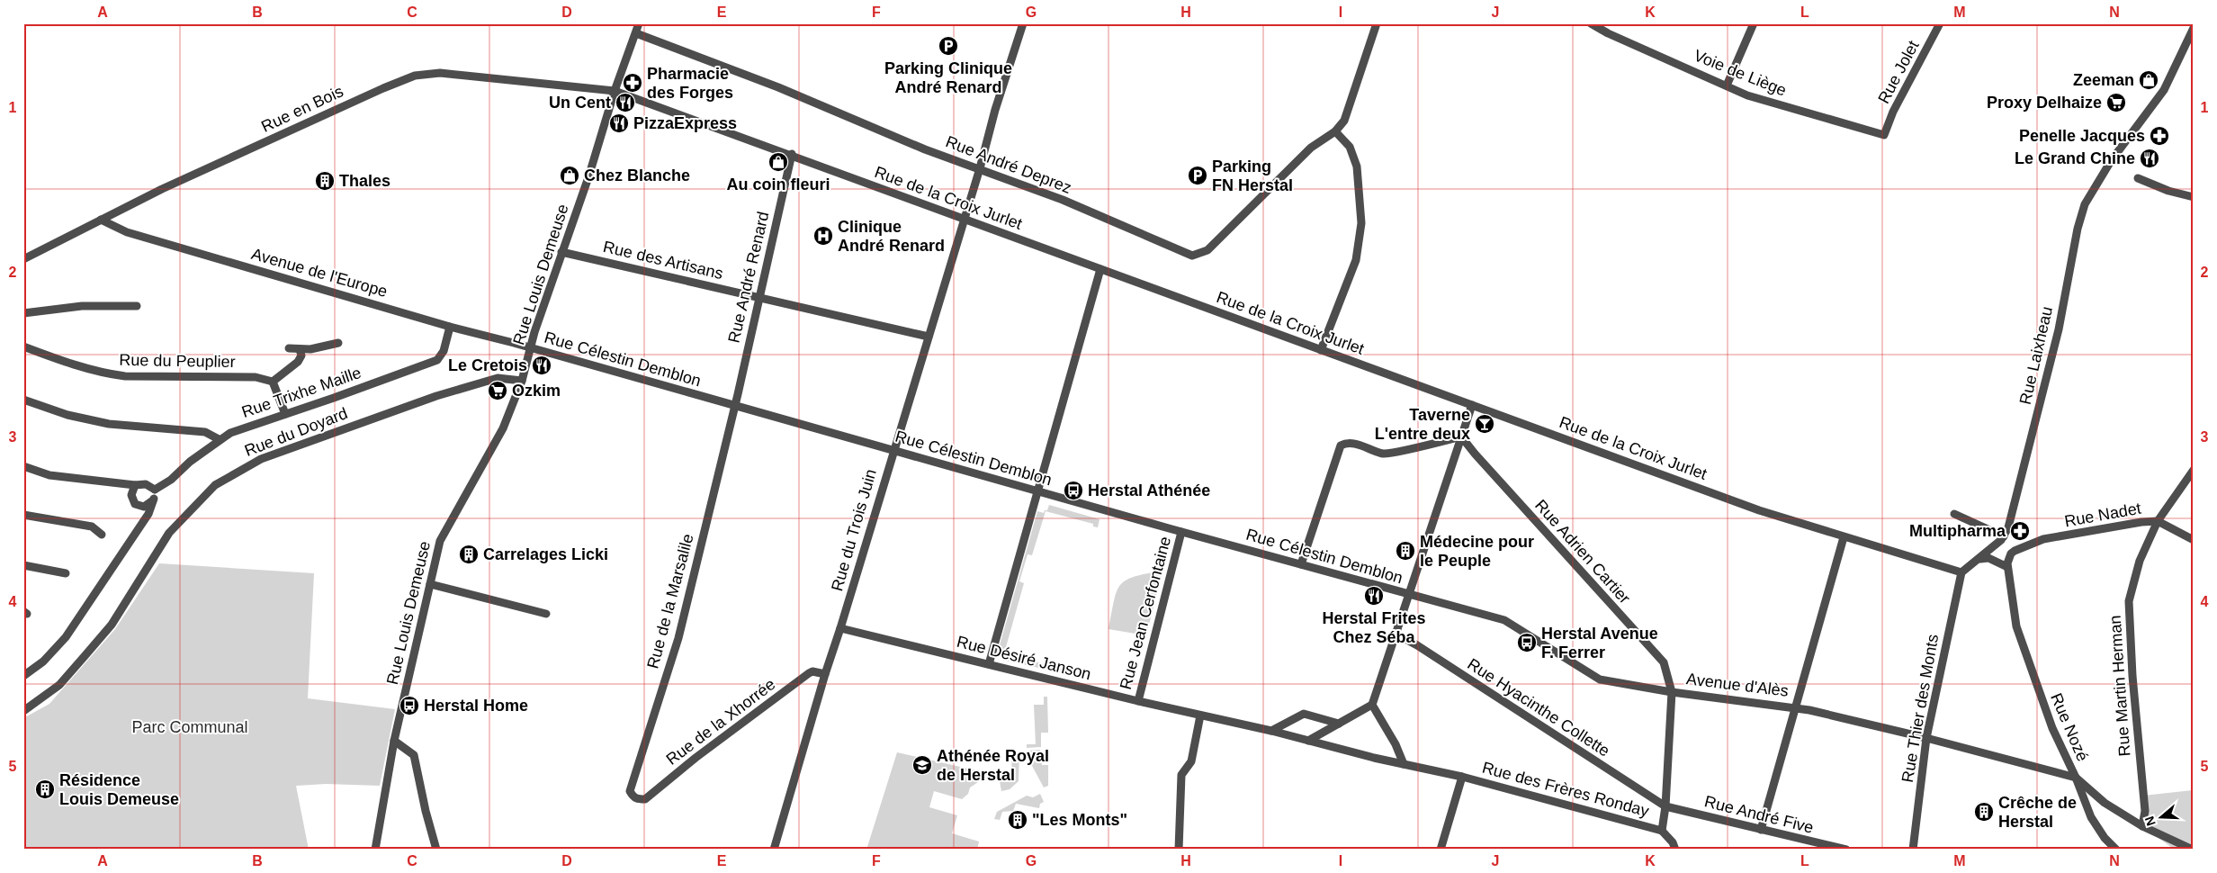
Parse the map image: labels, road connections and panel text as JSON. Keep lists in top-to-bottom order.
{
  "streets": {
    "street": [
      "Rue Jolet",
      "Voie de Liège",
      "Rue en Bois",
      "Rue André Deprez",
      "Rue de la Croix Jurlet",
      "Rue des Artisans",
      "Avenue de l'Europe",
      "Rue Louis Demeuse",
      "Rue André Renard",
      "Rue Laixheau",
      "Rue Célestin Demblon",
      "Rue du Peuplier",
      "Rue Trixhe Maille",
      "Rue du Doyard",
      "Rue Nadet",
      "Rue du Trois Juin",
      "Rue Adrien Cartier",
      "Rue de la Marsalile",
      "Rue Jean Cerfontaine",
      "Rue Désiré Janson",
      "Avenue d'Alès",
      "Rue Martin Herman",
      "Rue Hyacinthe Collette",
      "Rue Thier des Monts",
      "Rue de la Xhorrée",
      "Rue Nozé",
      "Rue des Frères Ronday",
      "Rue André Five"
    ]
  },
  "crossings": [
    ["Rue Jolet", "Voie de Liège"],
    ["Rue en Bois", "Rue de la Croix Jurlet"],
    ["Rue en Bois", "Avenue de l'Europe"],
    ["Rue en Bois", "Rue Louis Demeuse"],
    ["Rue André Deprez", "Rue Louis Demeuse"],
    ["Rue André Deprez", "Rue du Trois Juin"],
    ["Rue de la Croix Jurlet", "Rue Louis Demeuse"],
    ["Rue de la Croix Jurlet", "Rue André Renard"],
    ["Rue de la Croix Jurlet", "Rue du Trois Juin"],
    ["Rue de la Croix Jurlet", "Rue Thier des Monts"],
    ["Rue des Artisans", "Rue Louis Demeuse"],
    ["Rue des Artisans", "Rue André Renard"],
    ["Rue des Artisans", "Rue du Trois Juin"],
    ["Avenue de l'Europe", "Rue Louis Demeuse"],
    ["Avenue de l'Europe", "Rue Célestin Demblon"],
    ["Avenue de l'Europe", "Rue Trixhe Maille"],
    ["Rue Louis Demeuse", "Rue Célestin Demblon"],
    ["Rue Louis Demeuse", "Rue du Doyard"],
    ["Rue André Renard", "Rue Célestin Demblon"],
    ["Rue André Renard", "Rue de la Marsalile"],
    ["Rue Célestin Demblon", "Rue du Trois Juin"],
    ["Rue Célestin Demblon", "Rue de la Marsalile"],
    ["Rue Célestin Demblon", "Rue Jean Cerfontaine"],
    ["Rue Célestin Demblon", "Avenue d'Alès"],
    ["Rue Nadet", "Rue Martin Herman"],
    ["Rue du Trois Juin", "Rue Désiré Janson"],
    ["Rue du Trois Juin", "Rue de la Xhorrée"],
    ["Rue Adrien Cartier", "Avenue d'Alès"],
    ["Rue Adrien Cartier", "Rue Hyacinthe Collette"],
    ["Rue Adrien Cartier", "Rue des Frères Ronday"],
    ["Rue Adrien Cartier", "Rue André Five"],
    ["Rue de la Marsalile", "Rue de la Xhorrée"],
    ["Rue Jean Cerfontaine", "Rue Désiré Janson"],
    ["Rue Désiré Janson", "Rue des Frères Ronday"],
    ["Avenue d'Alès", "Rue Thier des Monts"],
    ["Avenue d'Alès", "Rue Nozé"],
    ["Rue Hyacinthe Collette", "Rue André Five"]
  ],
  "parks": ["Parc Communal"],
  "places": {
    "parking": ["Parking Clinique André Renard", "Parking FN Herstal"],
    "shop": ["Zeeman", "Au coin fleuri", "Chez Blanche"],
    "pharmacy": ["Pharmacie des Forges", "Penelle Jacques", "Multipharma"],
    "restaurant": [
      "Un Cent",
      "PizzaExpress",
      "Le Grand Chine",
      "Le Cretois",
      "Herstal Frites Chez Séba"
    ],
    "supermarket": ["Proxy Delhaize", "Ozkim"],
    "building": [
      "Thales",
      "Médecine pour le Peuple",
      "Carrelages Licki",
      "Résidence Louis Demeuse",
      "Crêche de Herstal",
      "\"Les Monts\""
    ],
    "hospital": ["Clinique André Renard"],
    "bar": ["Taverne L'entre deux"],
    "bus stop": ["Herstal Athénée", "Herstal Avenue F. Ferrer", "Herstal Home"],
    "school or university": ["Athénée Royal de Herstal"]
  },
  "north": "left",
  "grid": {
    "columns": [
      "A",
      "B",
      "C",
      "D",
      "E",
      "F",
      "G",
      "H",
      "I",
      "J",
      "K",
      "L",
      "M",
      "N"
    ],
    "rows": [
      "1",
      "2",
      "3",
      "4",
      "5"
    ]
  }
}
